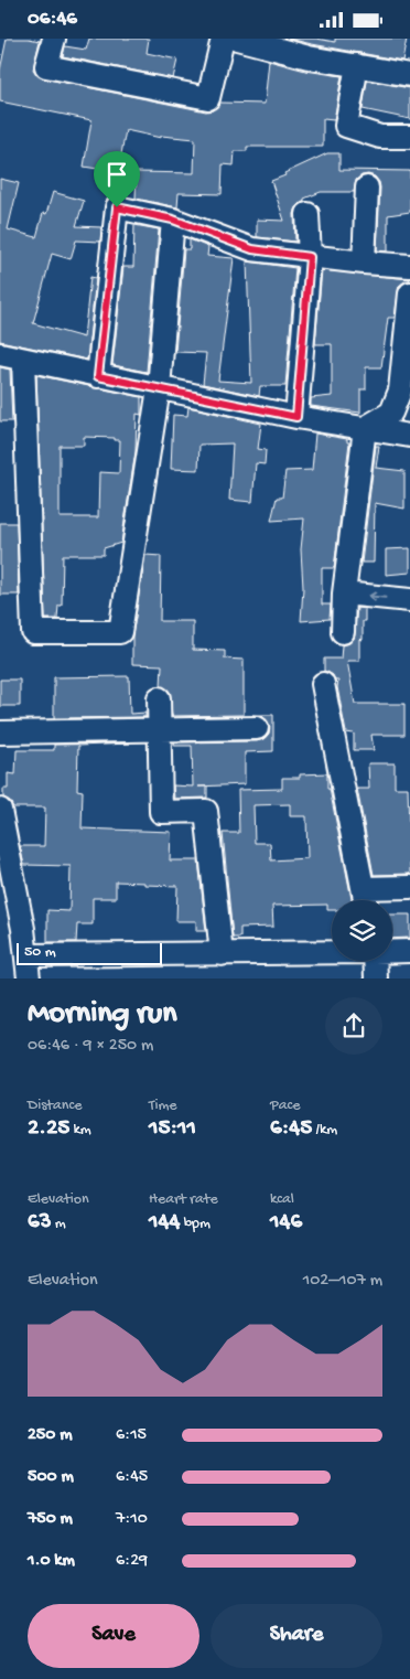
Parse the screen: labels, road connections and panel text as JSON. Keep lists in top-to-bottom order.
{
  "scale_bar": "50 m",
  "page": {
    "status": "06:46",
    "scale": "50 m",
    "heading": ["Morning run", "06:46 · 9 × 250 m"],
    "stats": [
      ["Distance", "2.25 km"],
      ["Time", "15:11"],
      ["Pace", "6:45 /km"],
      ["Elevation", "63 m"],
      ["Heart rate", "144 bpm"],
      ["kcal", "146"]
    ],
    "chart": ["Elevation", "102–107 m"],
    "list": [
      {
        "name": "250 m",
        "note": "6:15"
      },
      {
        "name": "500 m",
        "note": "6:45"
      },
      {
        "name": "750 m",
        "note": "7:10"
      },
      {
        "name": "1.0 km",
        "note": "6:29"
      }
    ],
    "buttons": ["Save", "Share"]
  }
}
